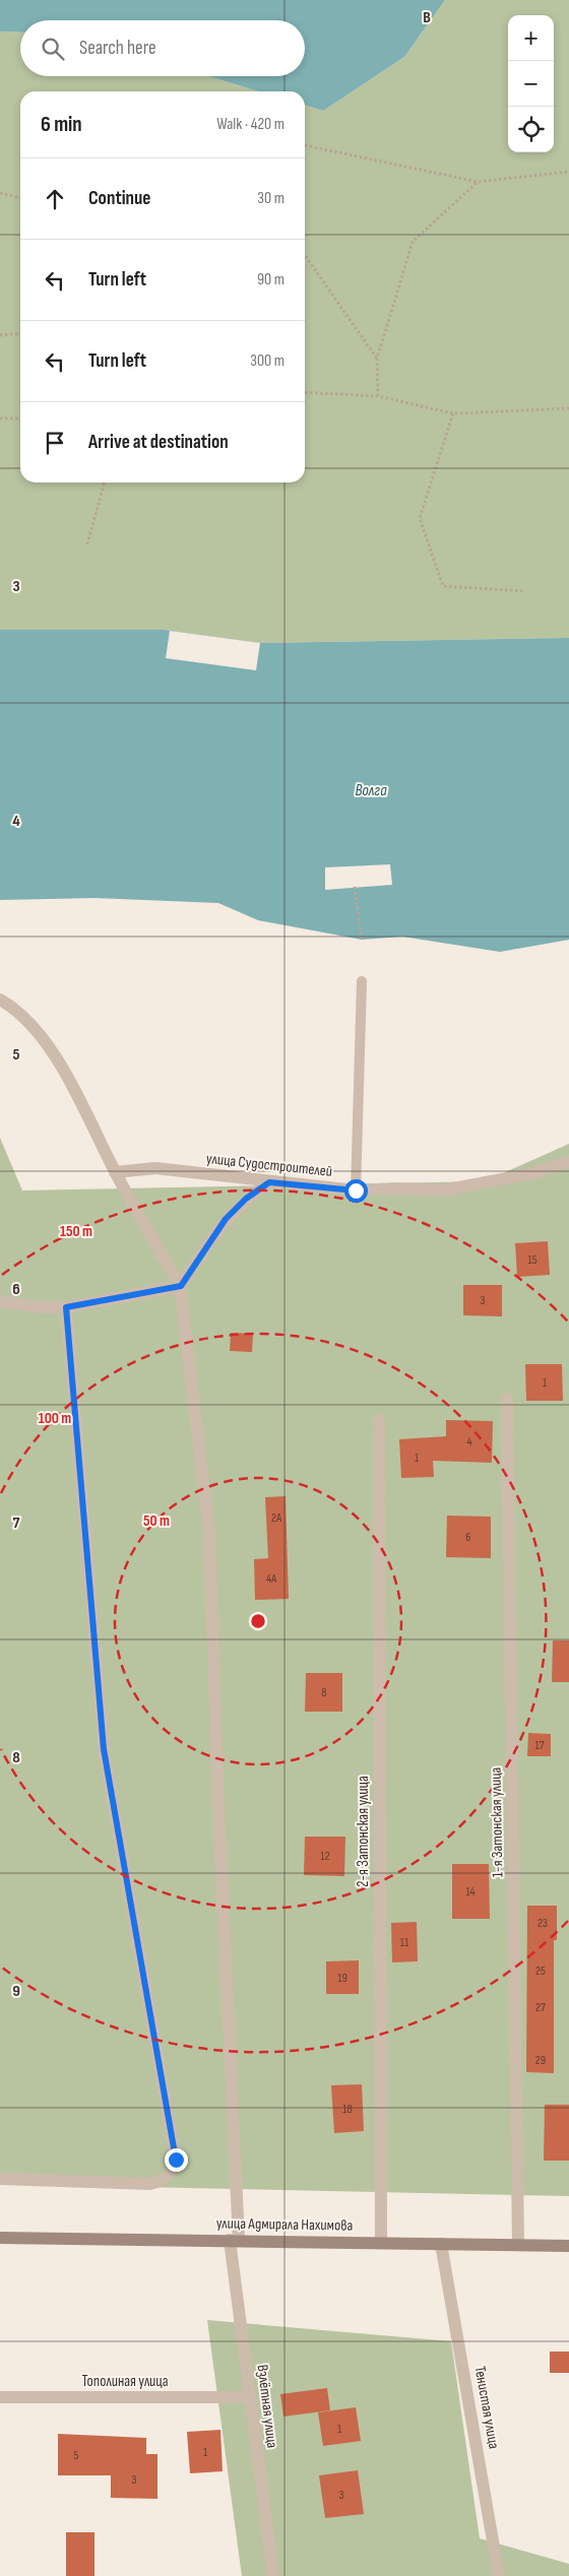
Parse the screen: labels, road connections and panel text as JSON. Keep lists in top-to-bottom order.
{
  "streets": {
    "main road": ["улица Адмирала Нахимова"],
    "street": [
      "улица Судостроителей",
      "1-я Затонская улица",
      "2-я Затонская улица",
      "Тополиная улица",
      "Взлётная улица",
      "Тенистая улица"
    ]
  },
  "crossings": [
    ["1-я Затонская улица", "улица Адмирала Нахимова"],
    ["2-я Затонская улица", "улица Адмирала Нахимова"],
    ["улица Адмирала Нахимова", "Взлётная улица"],
    ["улица Адмирала Нахимова", "Тенистая улица"],
    ["Тополиная улица", "Взлётная улица"]
  ],
  "water": ["Волга"],
  "house_numbers": [
    "15",
    "3",
    "1",
    "4",
    "1",
    "2А",
    "6",
    "4А",
    "8",
    "17",
    "12",
    "14",
    "23",
    "11",
    "25",
    "19",
    "27",
    "29",
    "18",
    "1",
    "1",
    "5",
    "3",
    "3"
  ],
  "page": {
    "map_buttons": ["+", "−"],
    "search": "Search here",
    "heading": ["6 min", "Walk · 420 m"],
    "list": [
      ["Continue", "30 m"],
      ["Turn left", "90 m"],
      ["Turn left", "300 m"],
      "Arrive at destination"
    ]
  },
  "grid": {
    "columns": ["B"],
    "rows": [
      "3",
      "4",
      "5",
      "6",
      "7",
      "8",
      "9"
    ]
  },
  "rings": ["150 m", "100 m", "50 m"]
}
